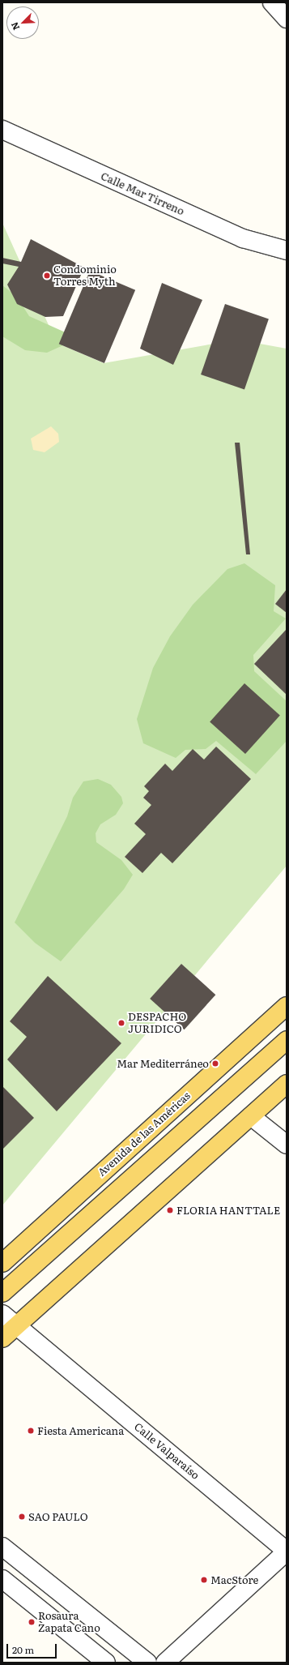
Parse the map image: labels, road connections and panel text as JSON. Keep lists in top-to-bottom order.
{
  "streets": {
    "main road": ["Avenida de las Américas"],
    "street": ["Calle Mar Tirreno", "Calle Valparaíso"]
  },
  "places": [
    "Condominio Torres Myth",
    "DESPACHO JURIDICO",
    "Mar Mediterráneo",
    "FLORIA HANTTALE",
    "Fiesta Americana",
    "SAO PAULO",
    "MacStore",
    "Rosaura Zapata Cano"
  ],
  "scale_bar": "20 m",
  "north": "bottom left"
}
